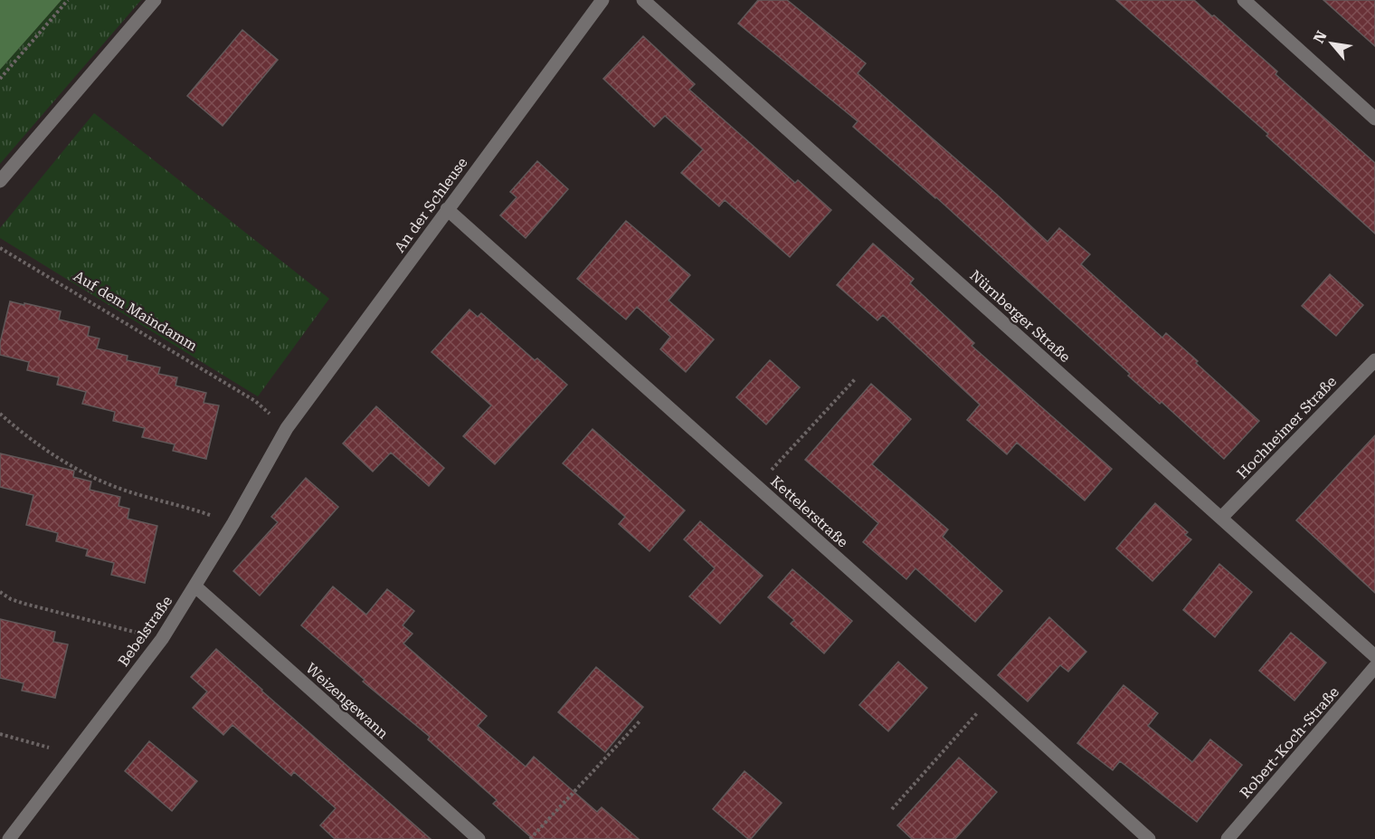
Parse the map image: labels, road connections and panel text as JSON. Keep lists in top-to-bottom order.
{
  "streets": {
    "street": [
      "An der Schleuse",
      "Nürnberger Straße",
      "Hochheimer Straße",
      "Kettelerstraße",
      "Bebelstraße",
      "Weizengewann",
      "Robert-Koch-Straße"
    ],
    "path": ["Auf dem Maindamm"]
  },
  "crossings": [
    ["An der Schleuse", "Kettelerstraße"],
    ["An der Schleuse", "Bebelstraße"],
    ["Nürnberger Straße", "Hochheimer Straße"],
    ["Bebelstraße", "Weizengewann"]
  ],
  "north": "top left"
}
